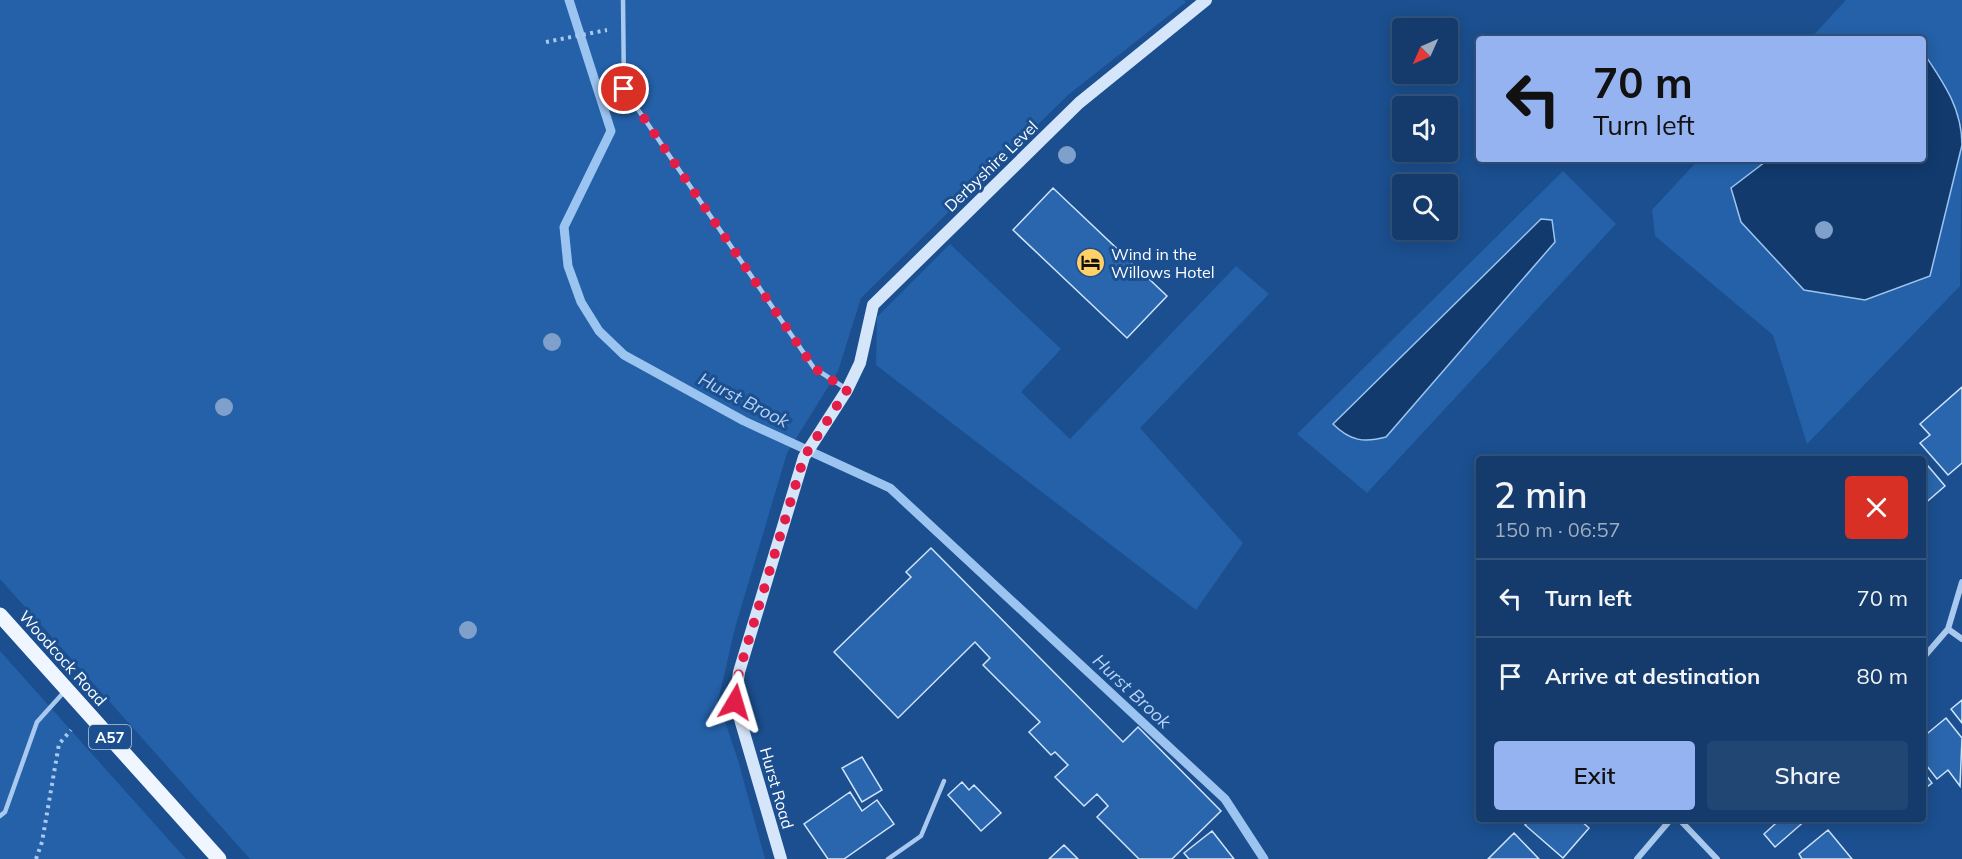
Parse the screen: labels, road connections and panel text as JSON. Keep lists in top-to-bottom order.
{
  "streets": {
    "main road": ["Woodcock Road", "A57"],
    "street": ["Derbyshire Level", "Hurst Road"]
  },
  "crossings": [
    ["Derbyshire Level", "Hurst Road"]
  ],
  "water": ["Hurst Brook"],
  "places": {
    "hotel": ["Wind in the Willows Hotel"]
  },
  "north": "bottom left",
  "page": {
    "turn": ["70 m", "Turn left"],
    "heading": ["2 min", "150 m · 06:57"],
    "list": [
      {
        "name": "Turn left",
        "value": "70 m"
      },
      {
        "name": "Arrive at destination",
        "value": "80 m"
      }
    ],
    "buttons": ["Exit", "Share"]
  }
}
